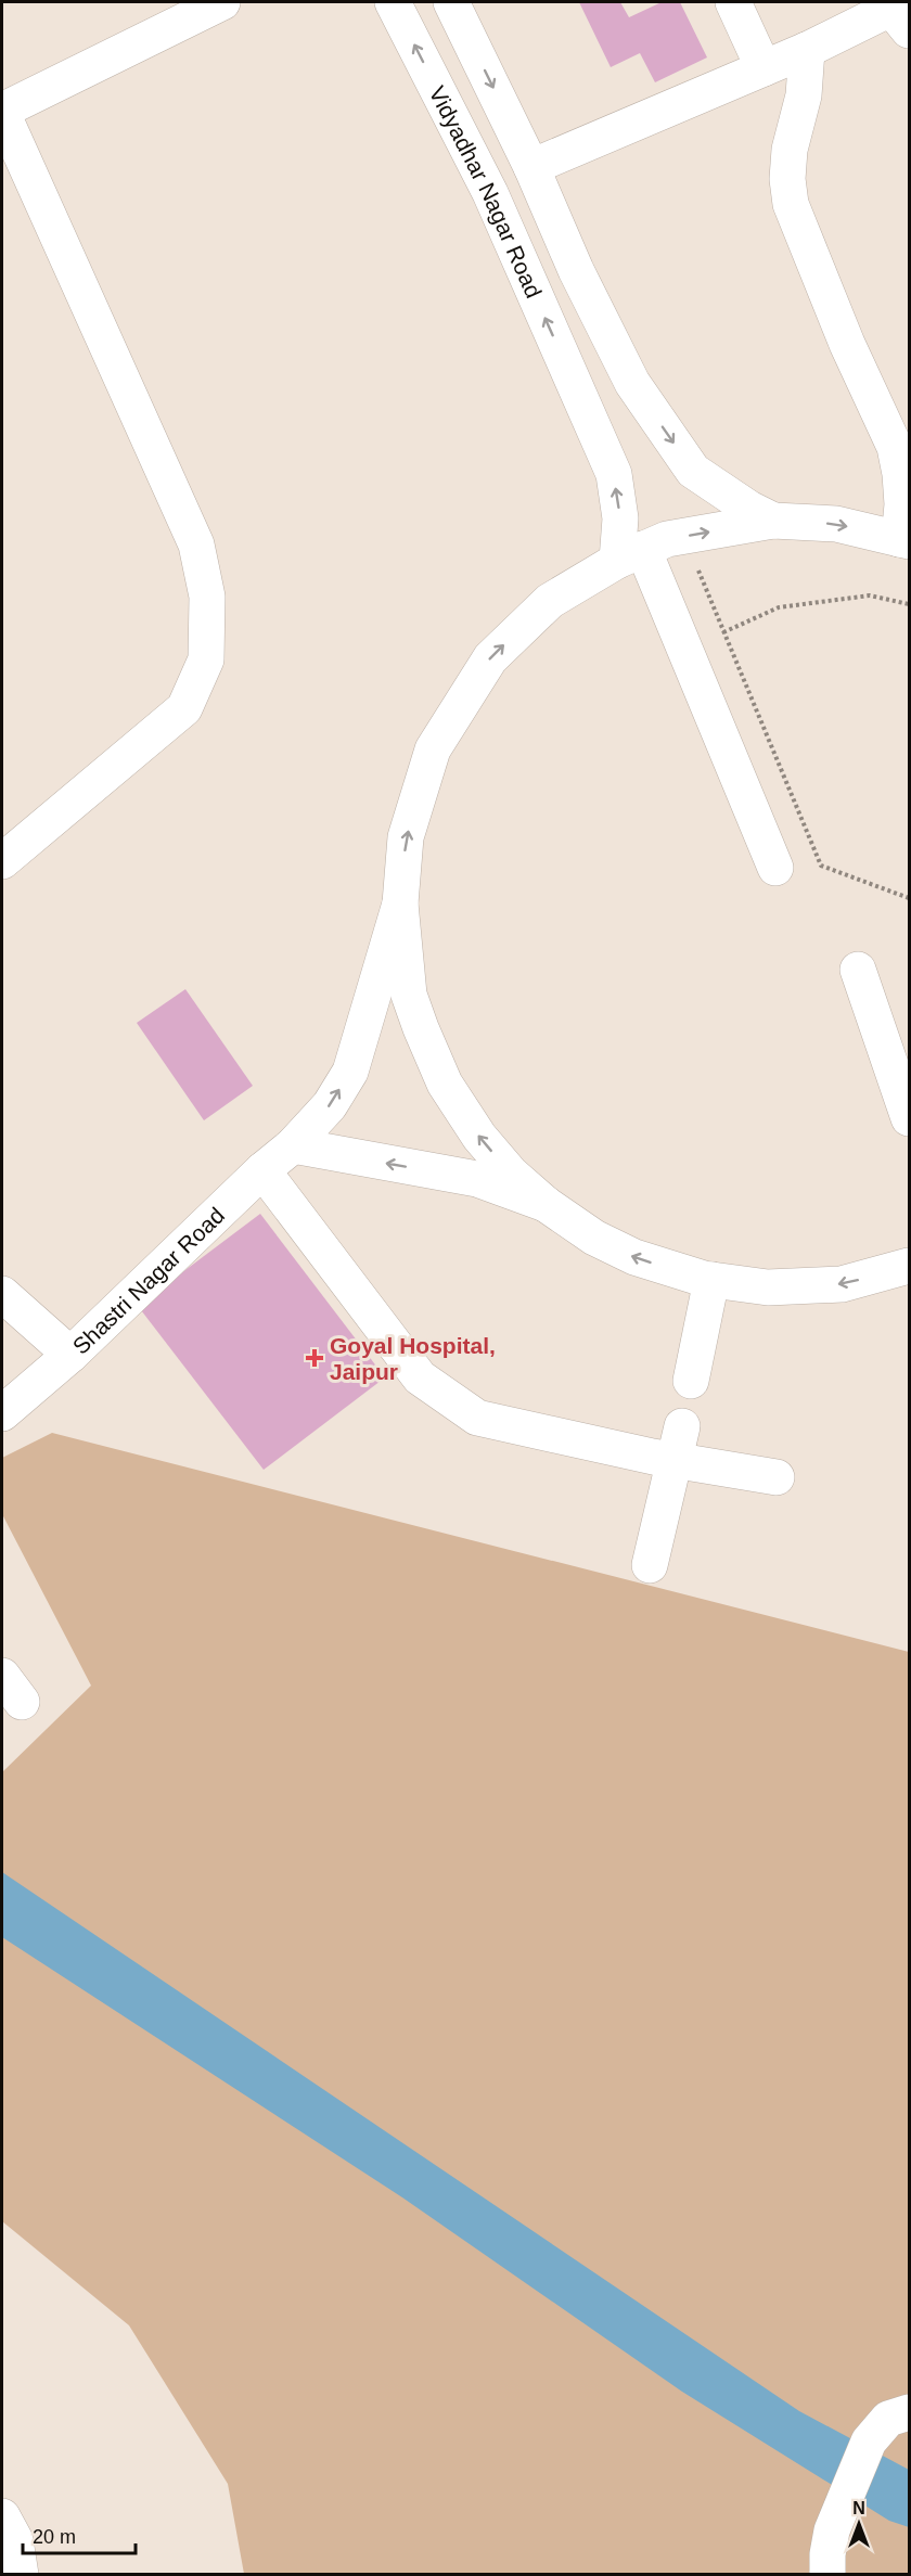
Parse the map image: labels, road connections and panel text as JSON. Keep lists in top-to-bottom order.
{
  "streets": {
    "street": ["Vidyadhar Nagar Road", "Shastri Nagar Road"]
  },
  "one_way": ["Shastri Nagar Road"],
  "places": {
    "health": ["Goyal Hospital, Jaipur"]
  },
  "scale_bar": "20 m",
  "north": "top"
}
